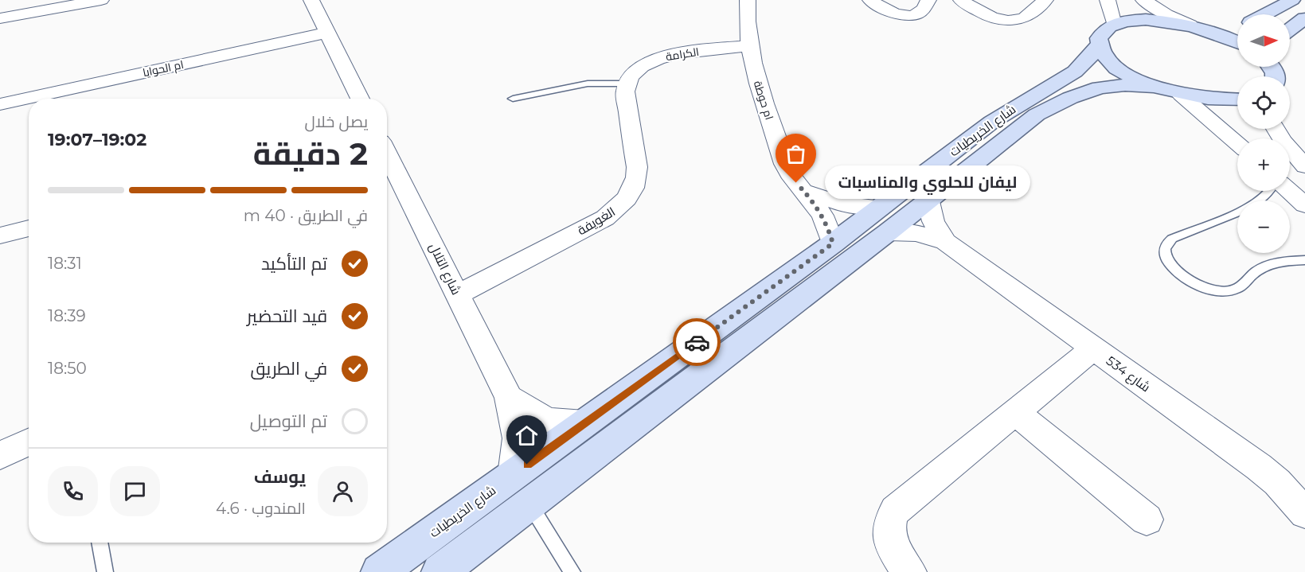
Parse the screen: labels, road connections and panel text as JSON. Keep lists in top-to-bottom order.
{
  "streets": {
    "street": [
      "الكرامة",
      "ام الحوايا",
      "ام حوطة",
      "شارع الخريطيات",
      "الغويفة",
      "شارع التلال",
      "شارع 534"
    ]
  },
  "crossings": [
    ["الكرامة", "ام حوطة"],
    ["الكرامة", "الغويفة"],
    ["ام حوطة", "شارع الخريطيات"],
    ["شارع الخريطيات", "شارع التلال"],
    ["شارع الخريطيات", "شارع 534"],
    ["الغويفة", "شارع التلال"]
  ],
  "places": ["ليفان للحلوي والمناسبات"],
  "north": "right",
  "page": {
    "map_buttons": ["+", "−"],
    "heading": ["2 دقيقة", "يصل خلال", "19:02–19:07"],
    "panel": ["يوسف", "المندوب · 4.6"],
    "bubble": "ليفان للحلوي والمناسبات",
    "bar": "في الطريق · 40 m",
    "list": [
      ["تم التأكيد", "18:31"],
      ["قيد التحضير", "18:39"],
      ["في الطريق", "18:50"],
      "تم التوصيل"
    ]
  }
}
